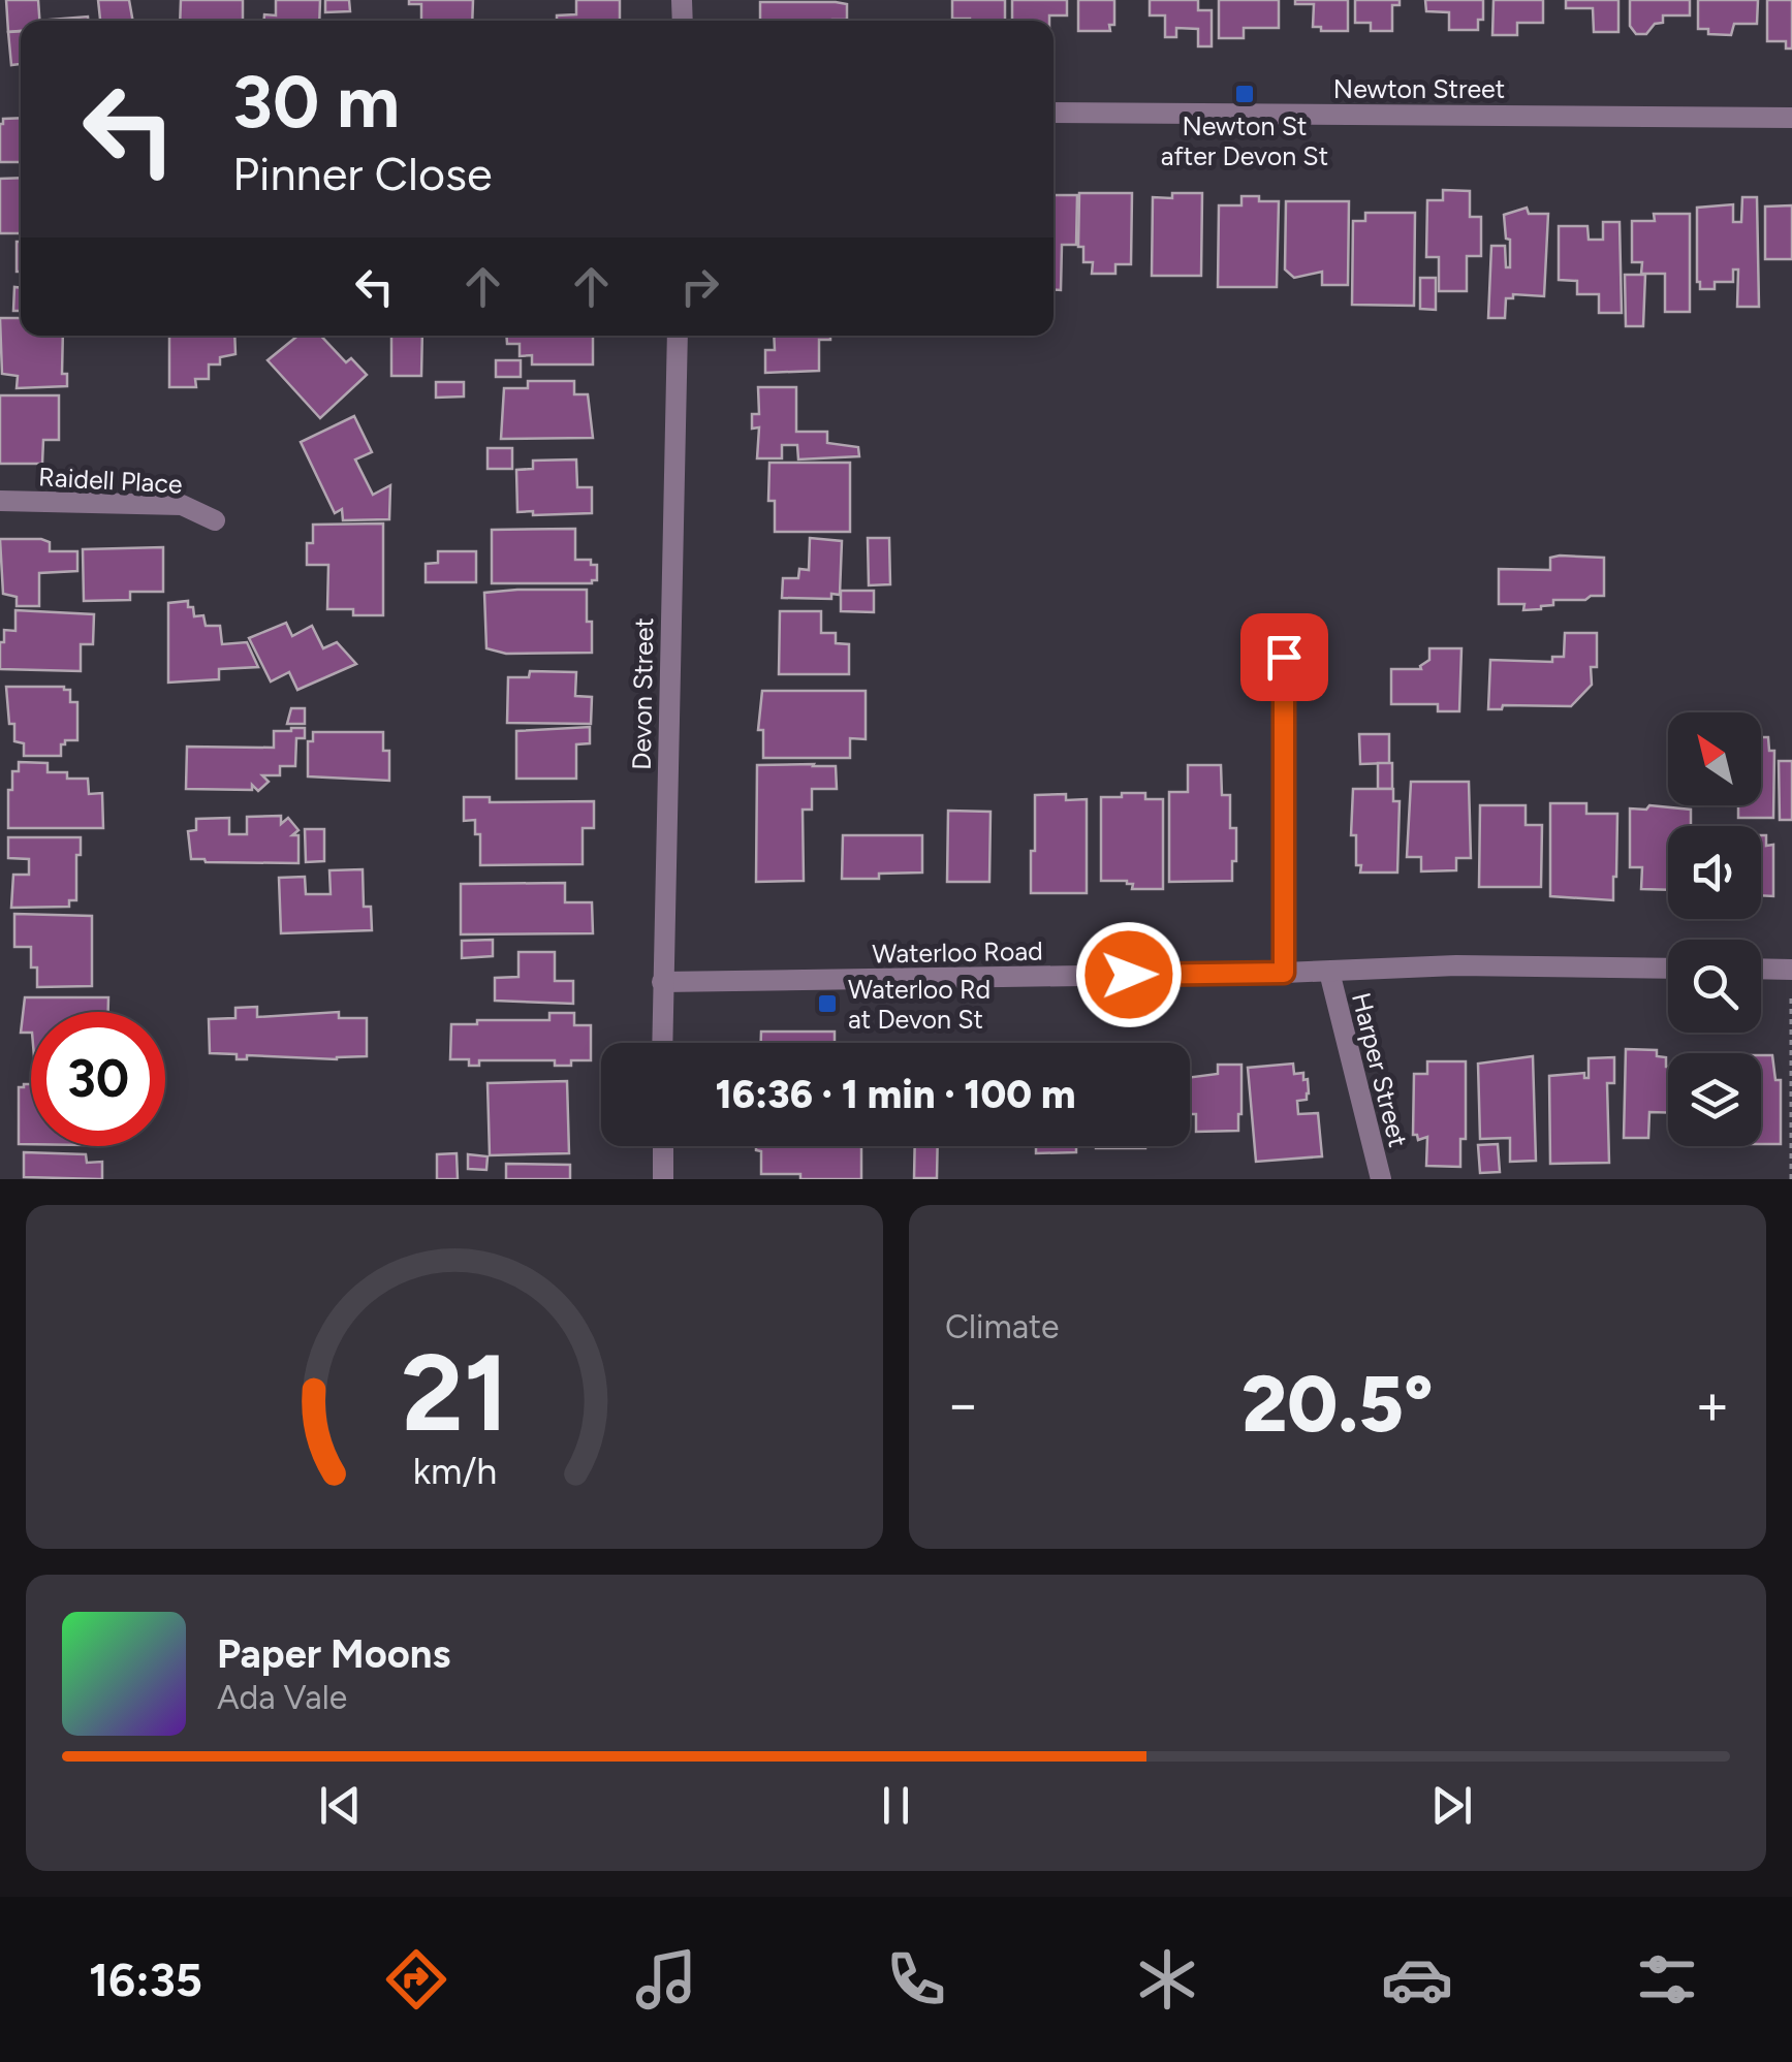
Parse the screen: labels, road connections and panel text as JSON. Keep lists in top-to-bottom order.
{
  "streets": {
    "street": [
      "Newton Street",
      "Raidell Place",
      "Devon Street",
      "Waterloo Road",
      "Harper Street"
    ]
  },
  "crossings": [
    ["Devon Street", "Waterloo Road"],
    ["Waterloo Road", "Harper Street"]
  ],
  "places": {
    "transit": ["Newton St after Devon St", "Waterloo Rd at Devon St"]
  },
  "north": "top left",
  "page": {
    "turn": ["30 m", "Pinner Close"],
    "limit": "30",
    "trip": "16:36 · 1 min · 100 m",
    "tile": "Climate",
    "heat": ["−", "20.5°", "+"],
    "song": ["Paper Moons", "Ada Vale"],
    "tabs": "16:35",
    "gauge": ["21", "km/h"]
  }
}
